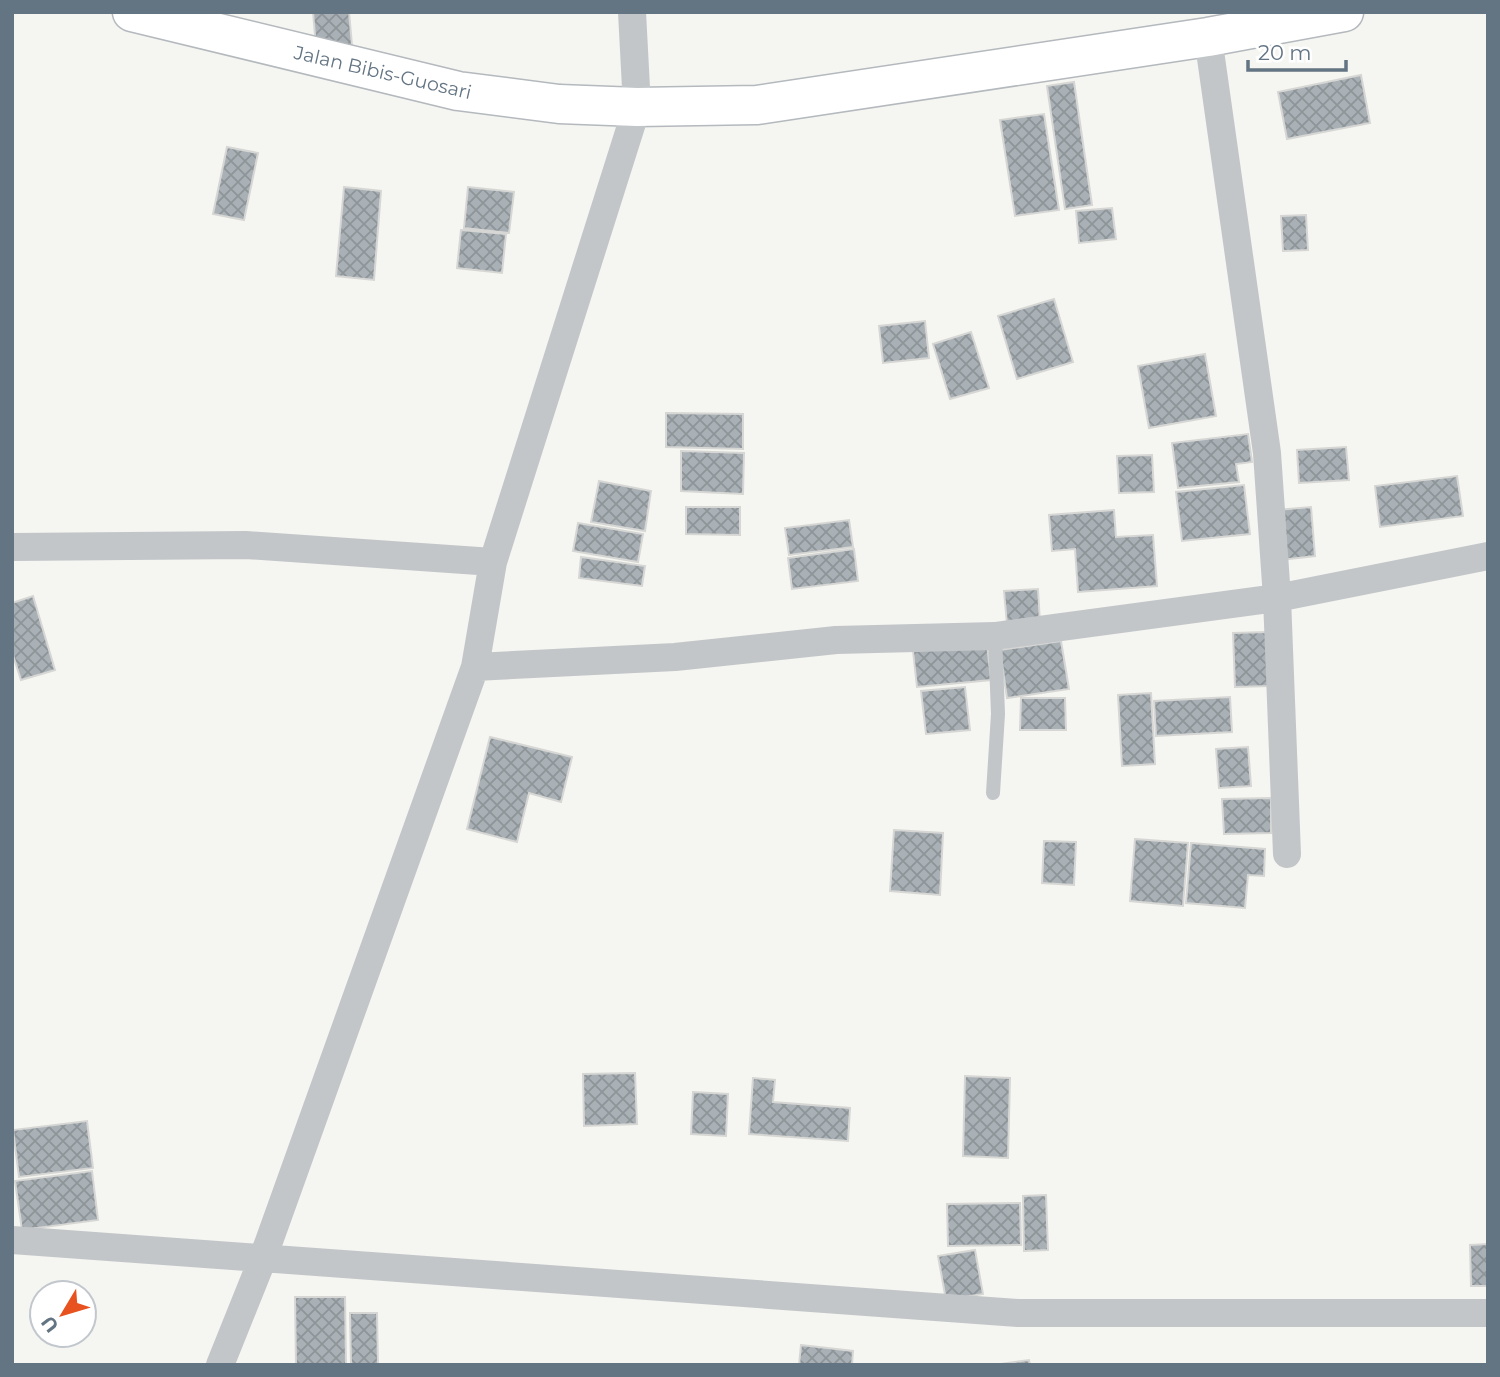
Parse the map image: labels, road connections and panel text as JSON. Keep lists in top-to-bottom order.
{
  "streets": {
    "street": ["Jalan Bibis-Guosari"]
  },
  "scale_bar": "20 m",
  "north": "bottom left"
}
